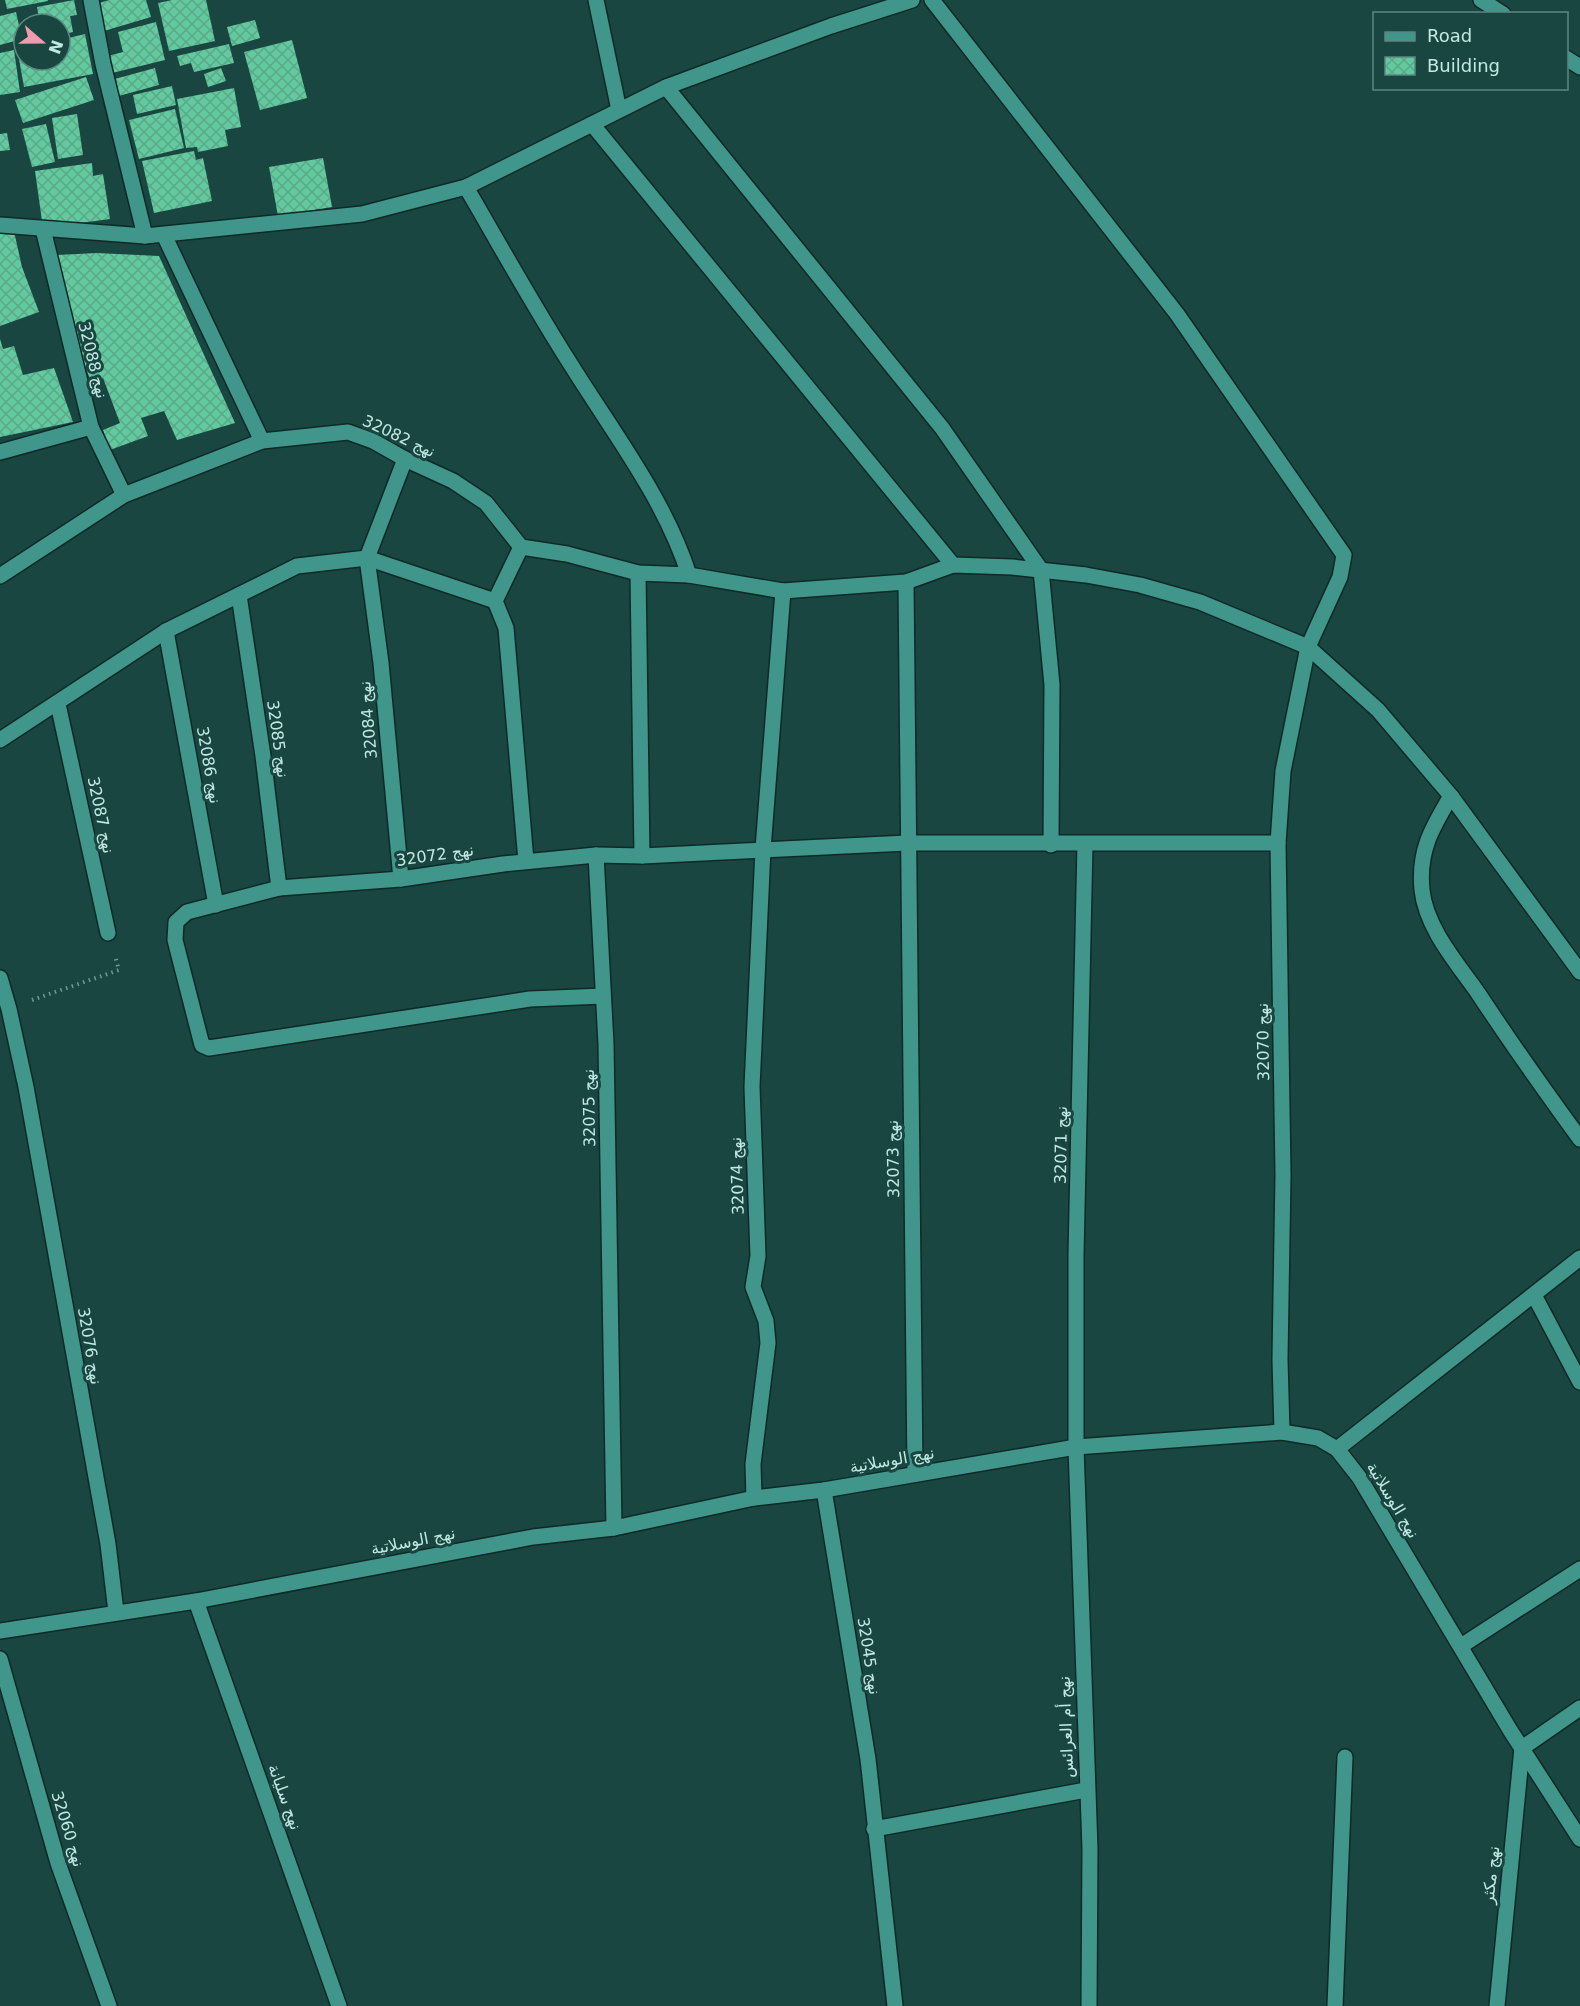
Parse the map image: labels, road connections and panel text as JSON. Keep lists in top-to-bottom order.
{
  "streets": {
    "street": [
      "نهج 32088",
      "نهج 32082",
      "نهج 32084",
      "نهج 32085",
      "نهج 32086",
      "نهج 32087",
      "نهج 32072",
      "نهج 32070",
      "نهج 32075",
      "نهج 32071",
      "نهج 32073",
      "نهج 32074",
      "نهج 32076",
      "نهج الوسلاتية",
      "نهج 32045",
      "نهج أم العرائس",
      "نهج سليانة",
      "نهج 32060",
      "نهج مكثر"
    ]
  },
  "crossings": [
    ["نهج 32088", "نهج 32082"],
    ["نهج 32084", "نهج 32072"],
    ["نهج 32085", "نهج 32072"],
    ["نهج 32086", "نهج 32072"],
    ["نهج 32072", "نهج 32075"],
    ["نهج 32070", "نهج الوسلاتية"],
    ["نهج 32075", "نهج الوسلاتية"],
    ["نهج 32071", "نهج الوسلاتية"],
    ["نهج 32071", "نهج أم العرائس"],
    ["نهج 32073", "نهج الوسلاتية"],
    ["نهج 32074", "نهج الوسلاتية"],
    ["نهج 32076", "نهج الوسلاتية"],
    ["نهج الوسلاتية", "نهج 32045"],
    ["نهج الوسلاتية", "نهج أم العرائس"],
    ["نهج الوسلاتية", "نهج سليانة"],
    ["نهج الوسلاتية", "نهج مكثر"]
  ],
  "legend": ["Road", "Building"],
  "north": "right"
}
